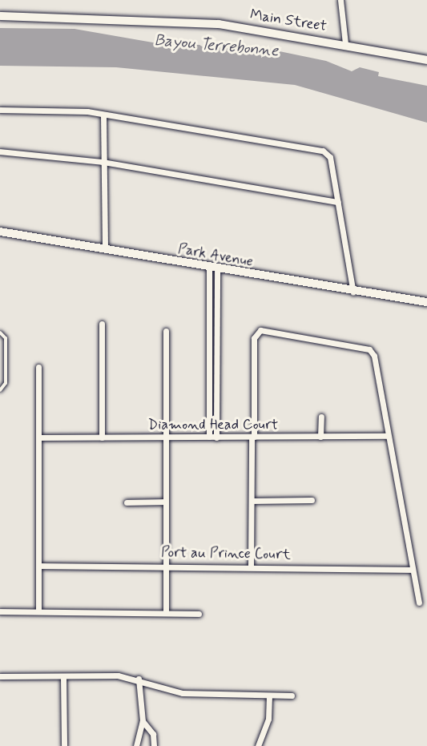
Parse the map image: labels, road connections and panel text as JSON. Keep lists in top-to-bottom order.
{
  "streets": {
    "main road": ["Main Street", "Park Avenue"],
    "street": ["Diamond Head Court", "Port au Prince Court"]
  },
  "water": ["Bayou Terrebonne"]
}
